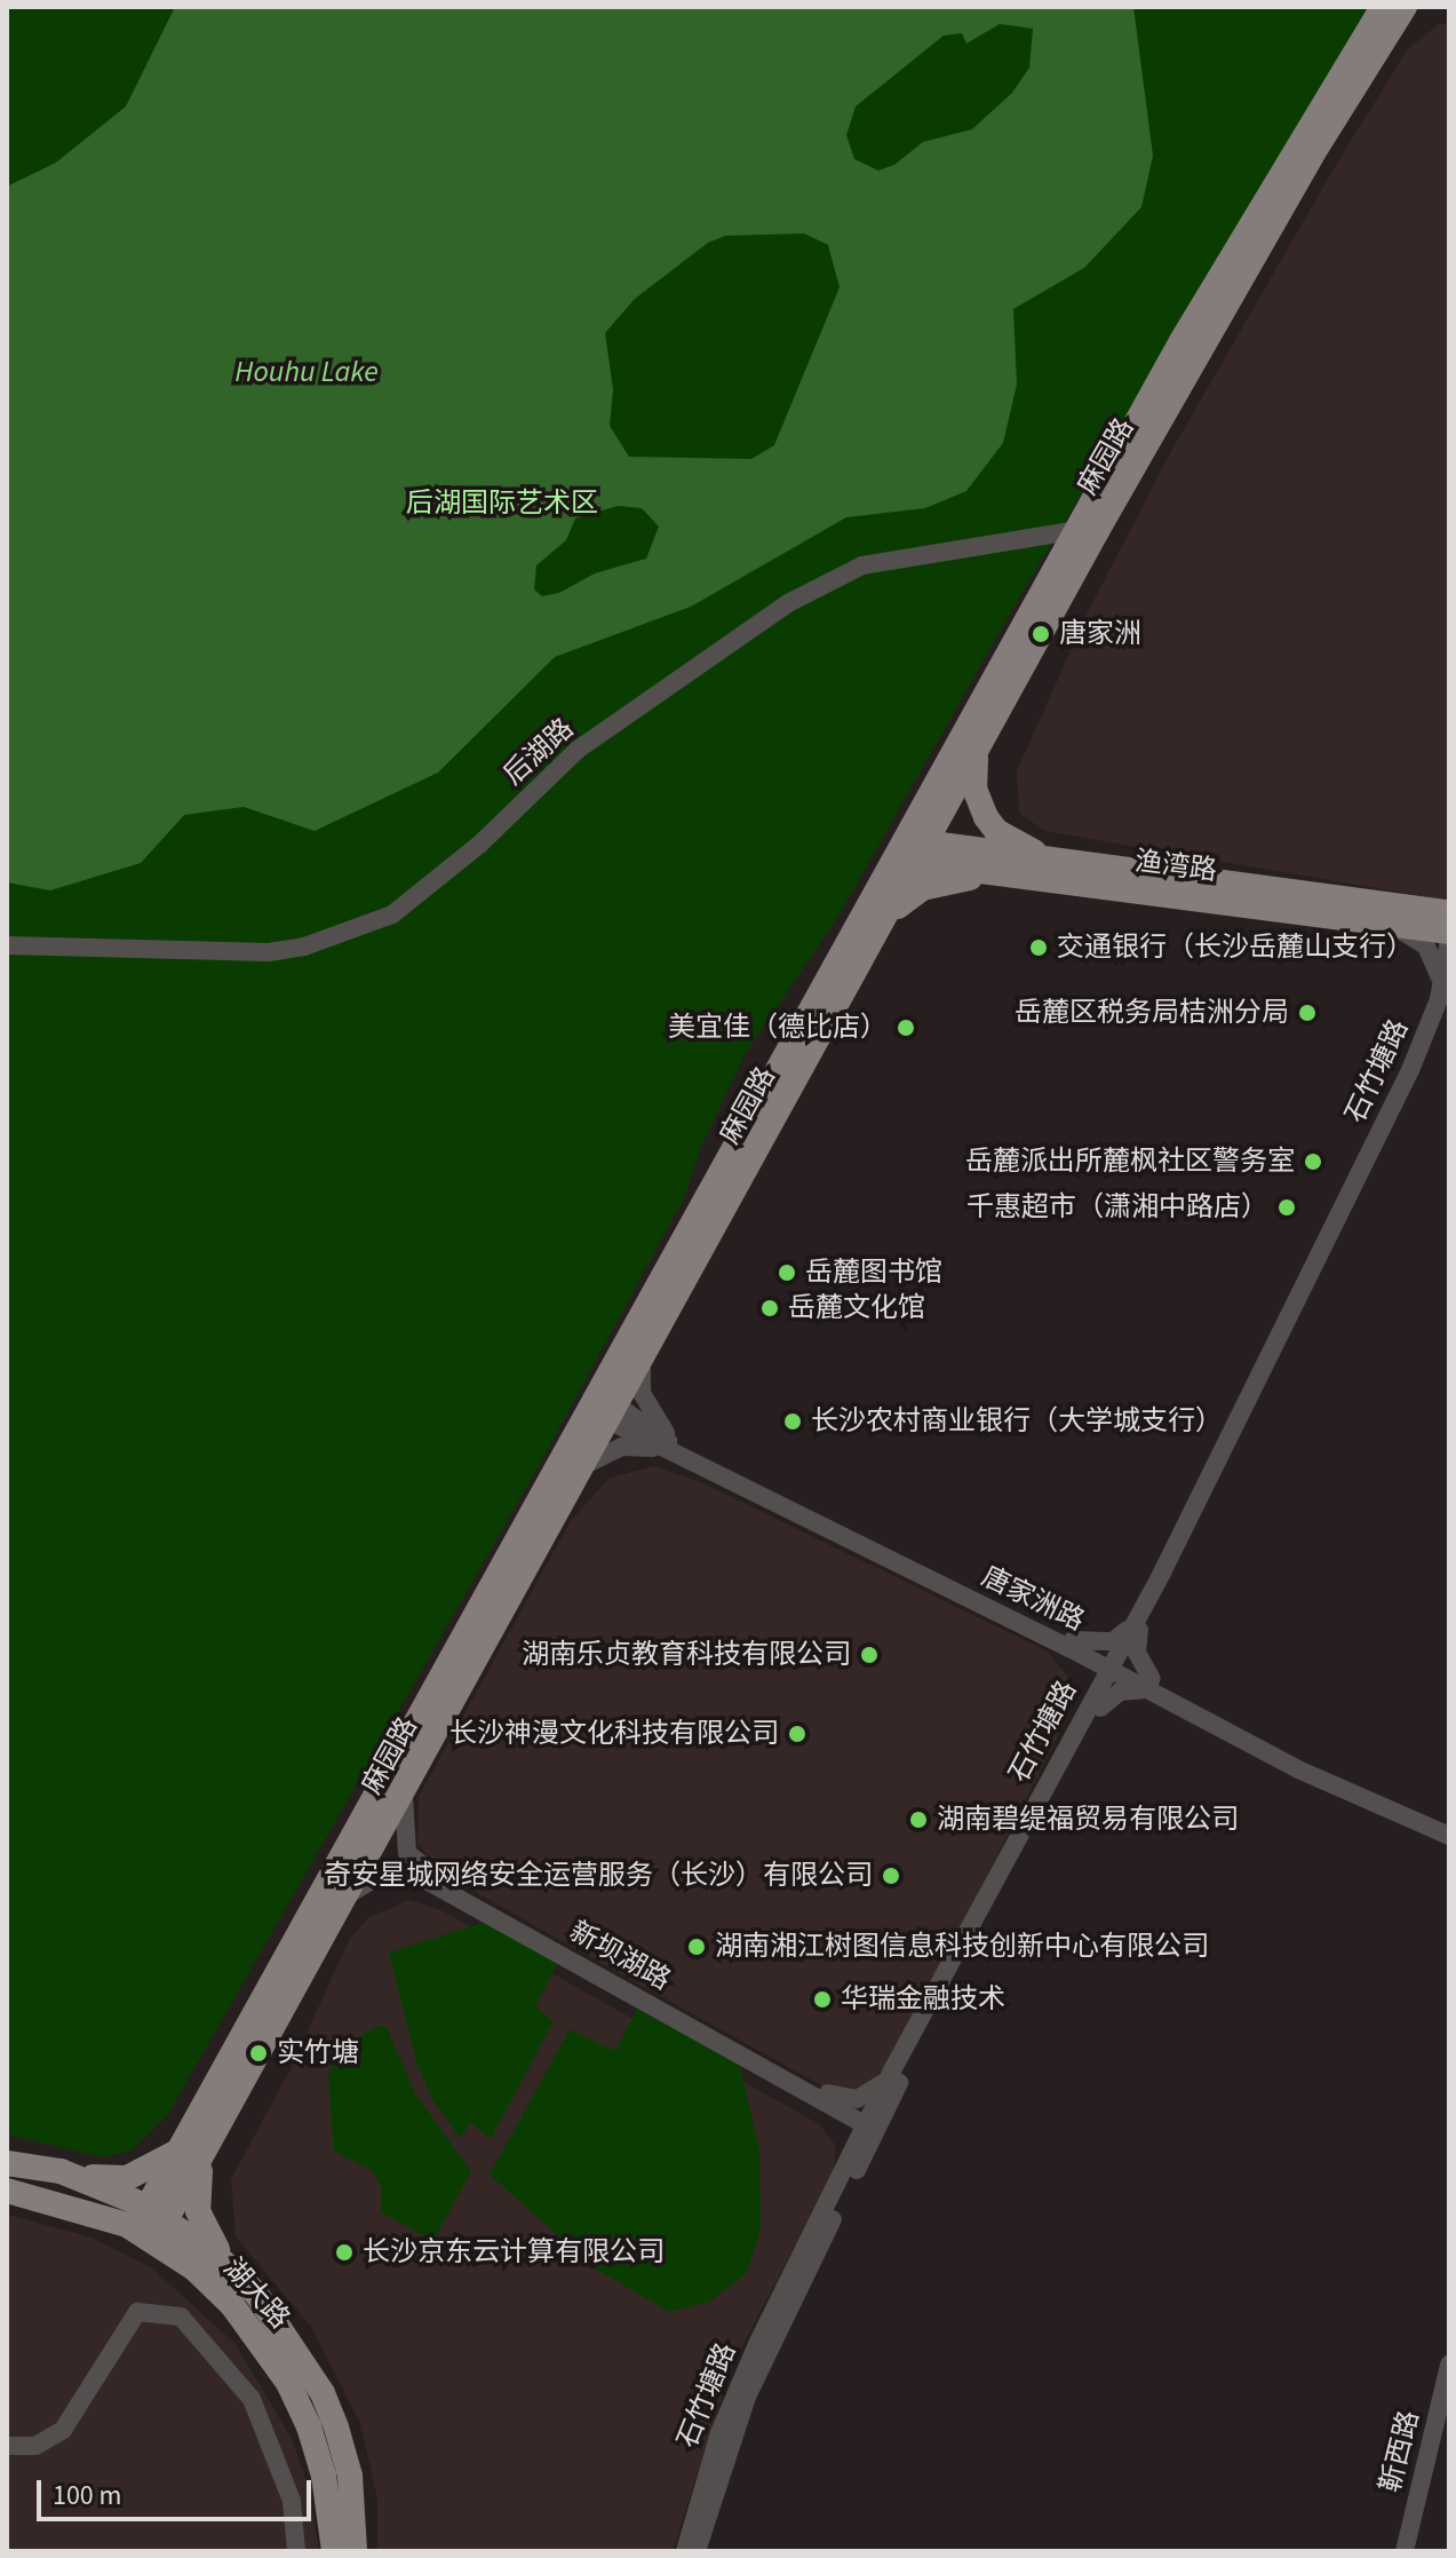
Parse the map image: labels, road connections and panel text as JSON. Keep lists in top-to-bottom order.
{
  "streets": {
    "main road": ["麻园路", "渔湾路", "湖大路"],
    "street": [
      "后湖路",
      "石竹塘路",
      "唐家洲路",
      "新坝湖路",
      "靳西路"
    ]
  },
  "crossings": [
    ["麻园路", "后湖路"],
    ["麻园路", "渔湾路"],
    ["麻园路", "唐家洲路"],
    ["麻园路", "新坝湖路"],
    ["麻园路", "湖大路"],
    ["石竹塘路", "唐家洲路"],
    ["石竹塘路", "新坝湖路"]
  ],
  "water": ["Houhu Lake"],
  "parks": ["后湖国际艺术区"],
  "places": [
    "唐家洲",
    "交通银行（长沙岳麓山支行）",
    "岳麓区税务局桔洲分局",
    "美宜佳（德比店）",
    "岳麓派出所麓枫社区警务室",
    "千惠超市（潇湘中路店）",
    "岳麓图书馆",
    "岳麓文化馆",
    "长沙农村商业银行（大学城支行）",
    "湖南乐贞教育科技有限公司",
    "长沙神漫文化科技有限公司",
    "湖南碧缇福贸易有限公司",
    "奇安星城网络安全运营服务（长沙）有限公司",
    "湖南湘江树图信息科技创新中心有限公司",
    "华瑞金融技术",
    "实竹塘",
    "长沙京东云计算有限公司"
  ],
  "scale_bar": "100 m"
}
